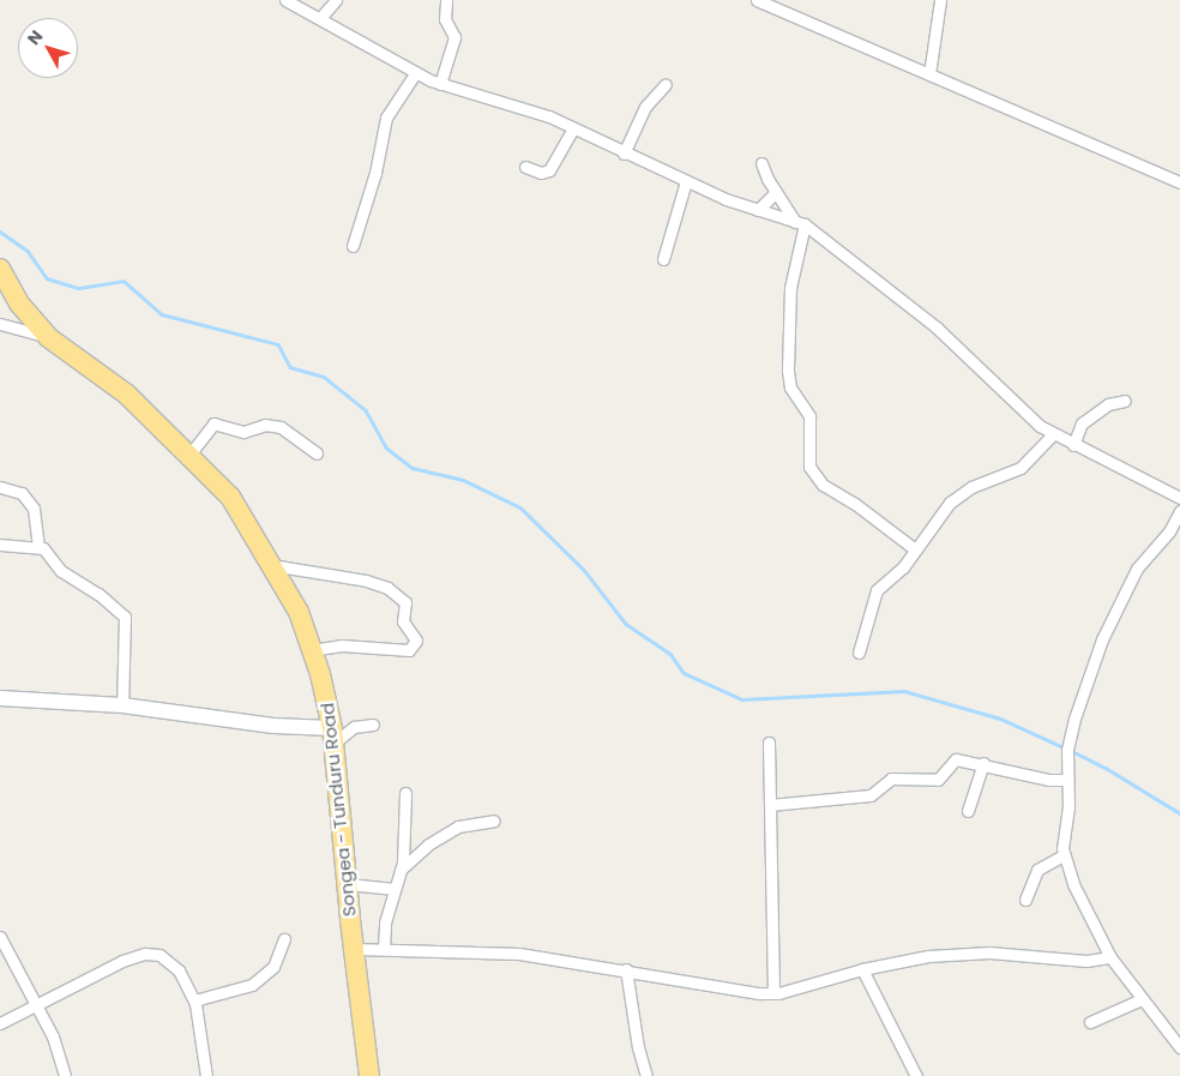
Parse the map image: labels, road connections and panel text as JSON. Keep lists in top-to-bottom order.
{
  "streets": {
    "highway": ["Songea - Tunduru Road"]
  },
  "north": "top left"
}
